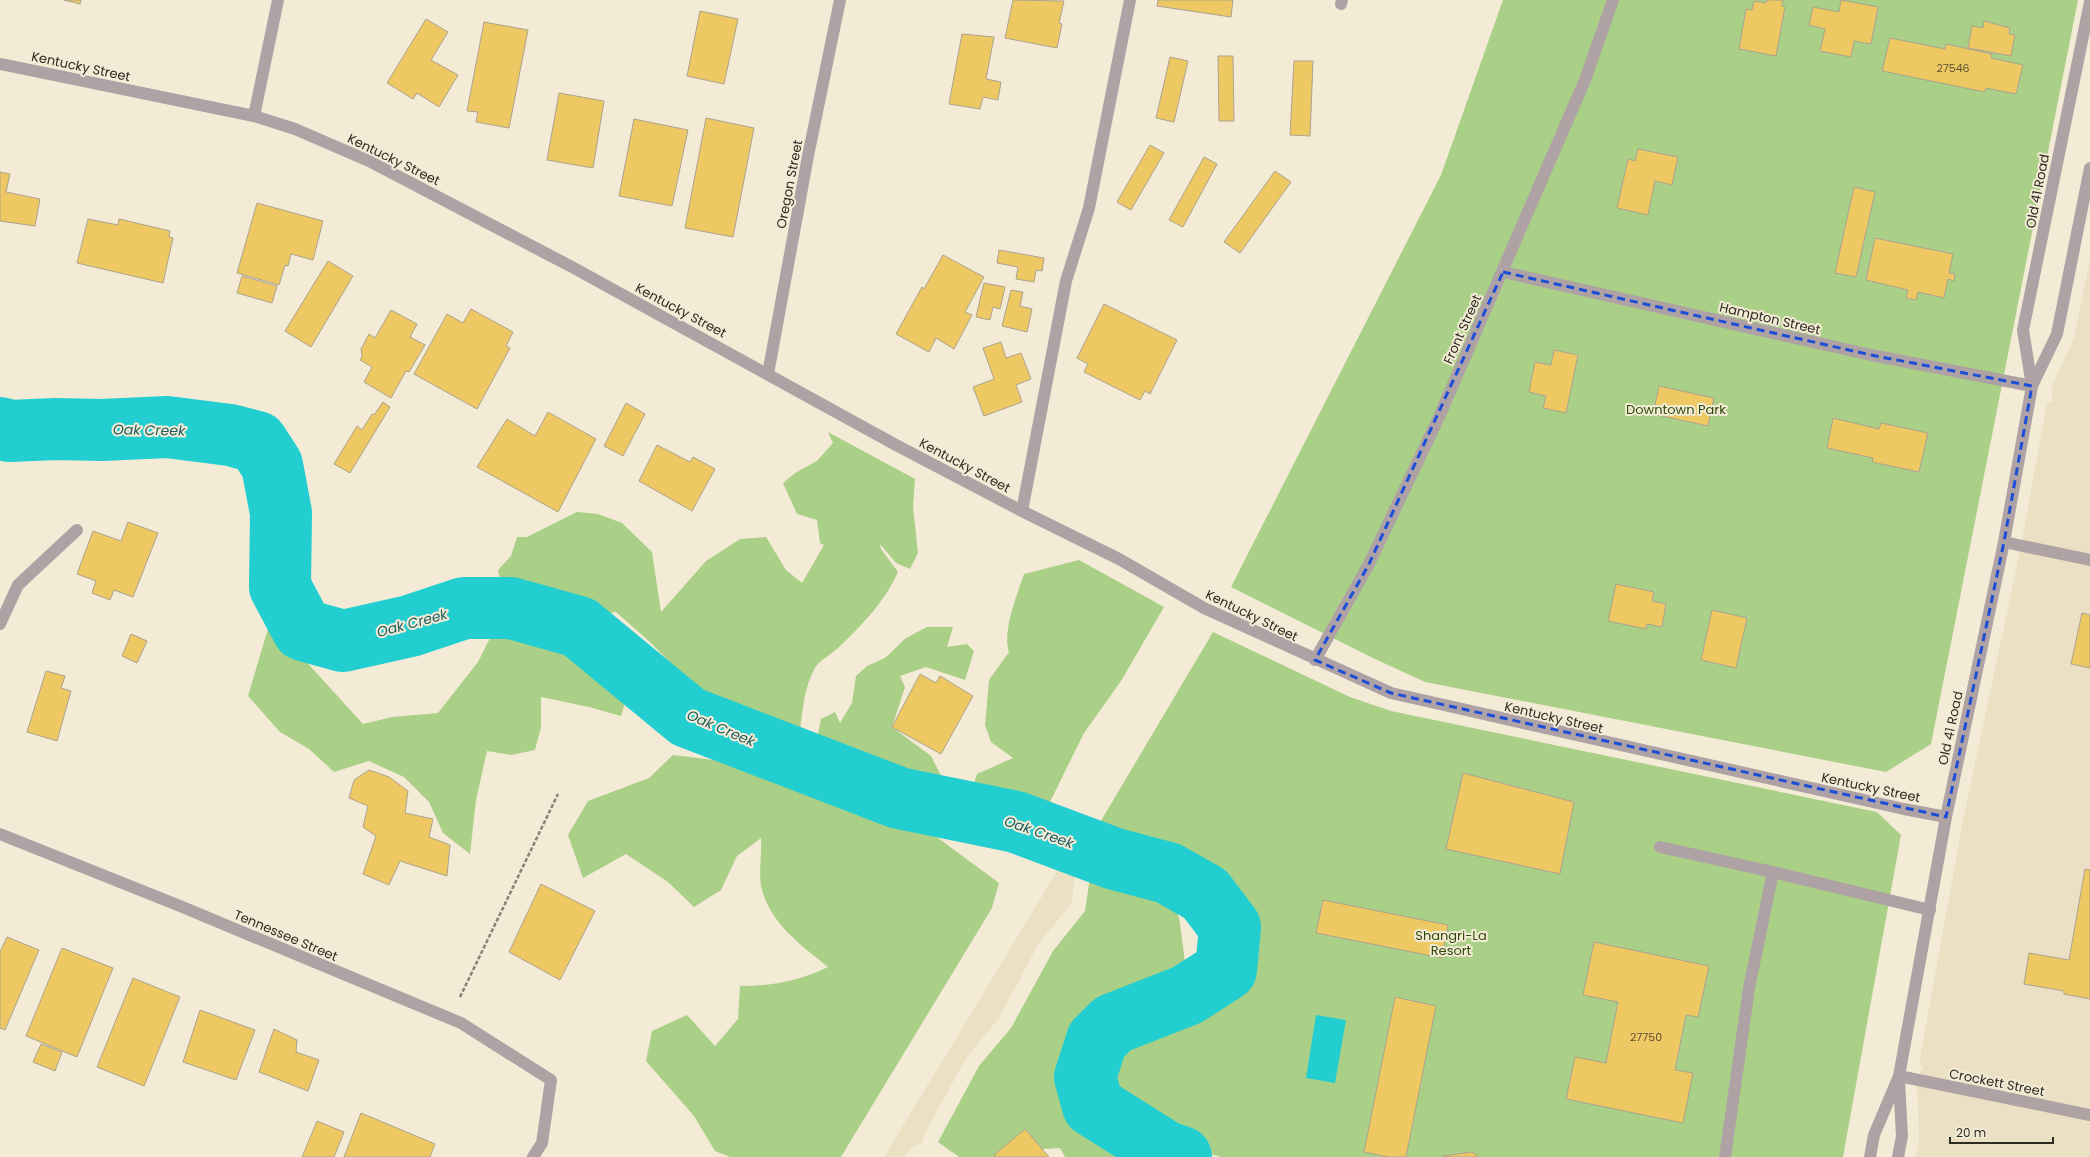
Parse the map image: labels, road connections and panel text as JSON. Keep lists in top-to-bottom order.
{
  "streets": {
    "street": [
      "Kentucky Street",
      "Oregon Street",
      "Old 41 Road",
      "Hampton Street",
      "Front Street",
      "Tennessee Street",
      "Crockett Street"
    ]
  },
  "crossings": [
    ["Kentucky Street", "Oregon Street"],
    ["Kentucky Street", "Old 41 Road"],
    ["Kentucky Street", "Front Street"],
    ["Old 41 Road", "Hampton Street"],
    ["Old 41 Road", "Crockett Street"],
    ["Hampton Street", "Front Street"]
  ],
  "water": ["Oak Creek"],
  "parks": ["Downtown Park", "Shangri-La Resort"],
  "house_numbers": ["27546", "27750"],
  "scale_bar": "20 m"
}
